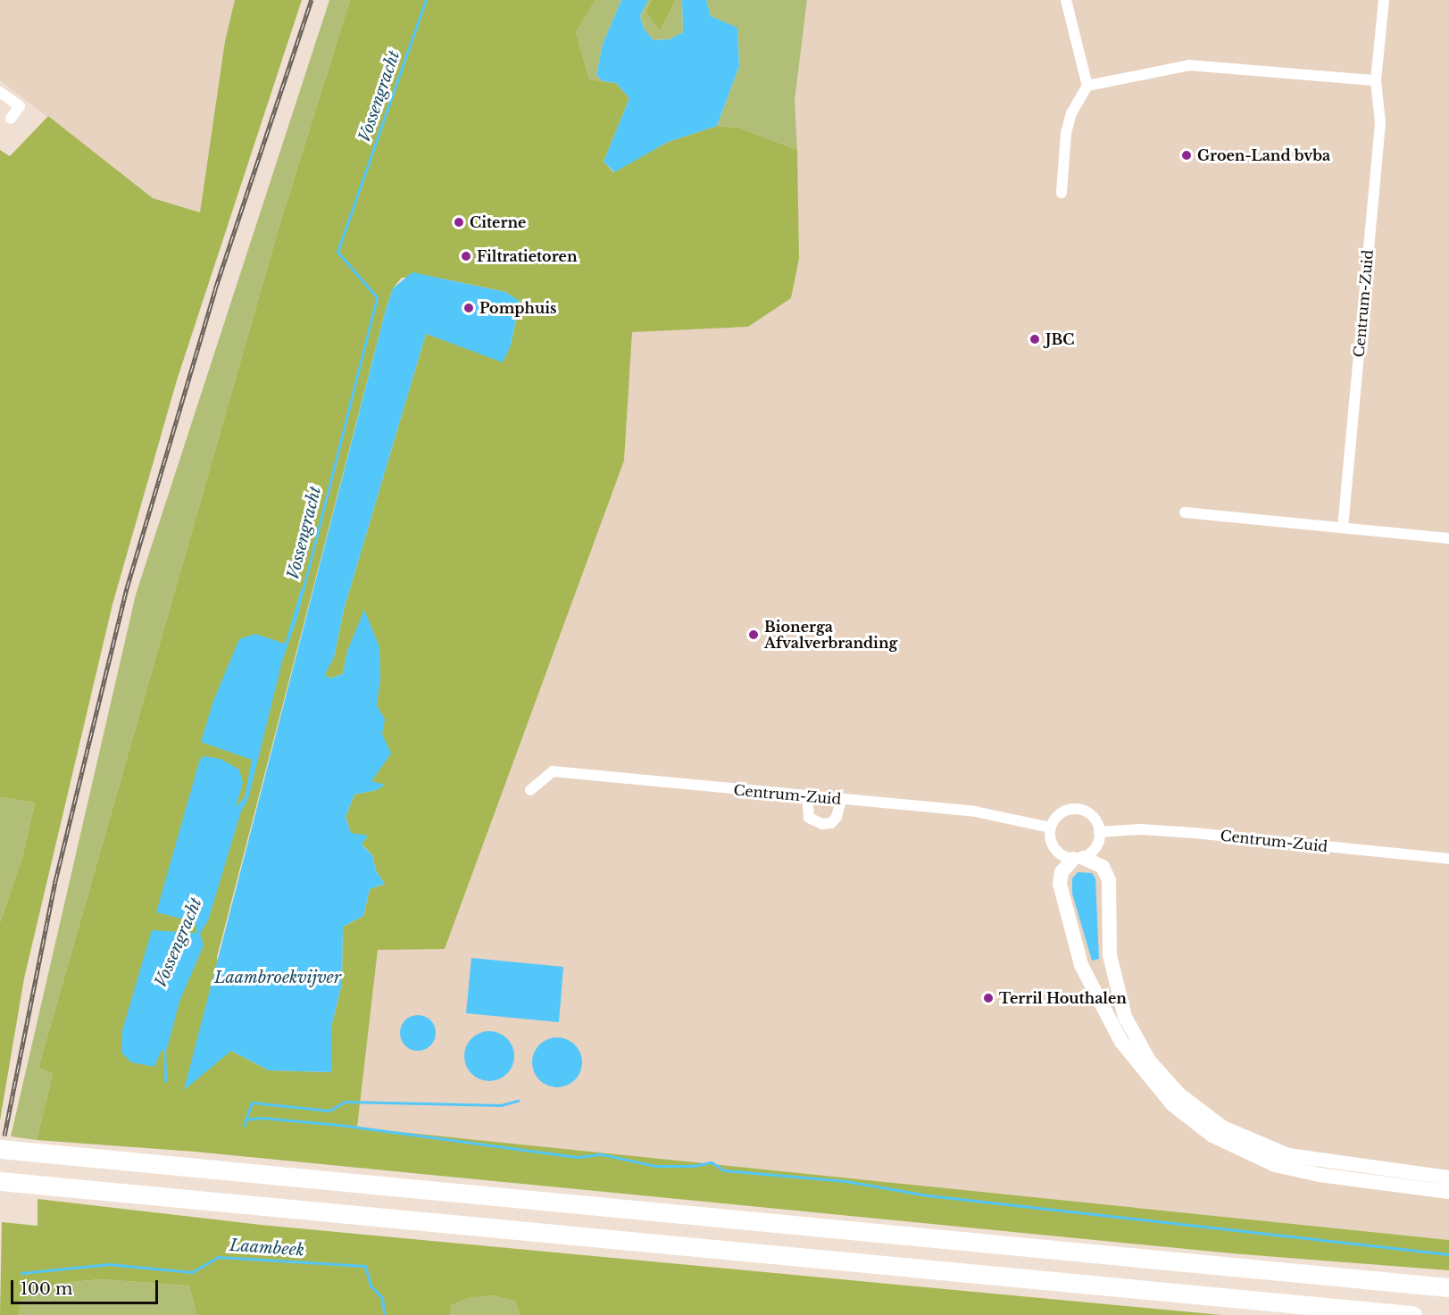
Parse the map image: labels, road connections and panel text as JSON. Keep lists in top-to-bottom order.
{
  "streets": {
    "street": ["Centrum-Zuid"]
  },
  "water": ["Vossengracht", "Laambroekvijver", "Laambeek"],
  "places": [
    "Groen-Land bvba",
    "Citerne",
    "Filtratietoren",
    "Pomphuis",
    "JBC",
    "Bionerga Afvalverbranding",
    "Terril Houthalen"
  ],
  "scale_bar": "100 m"
}
